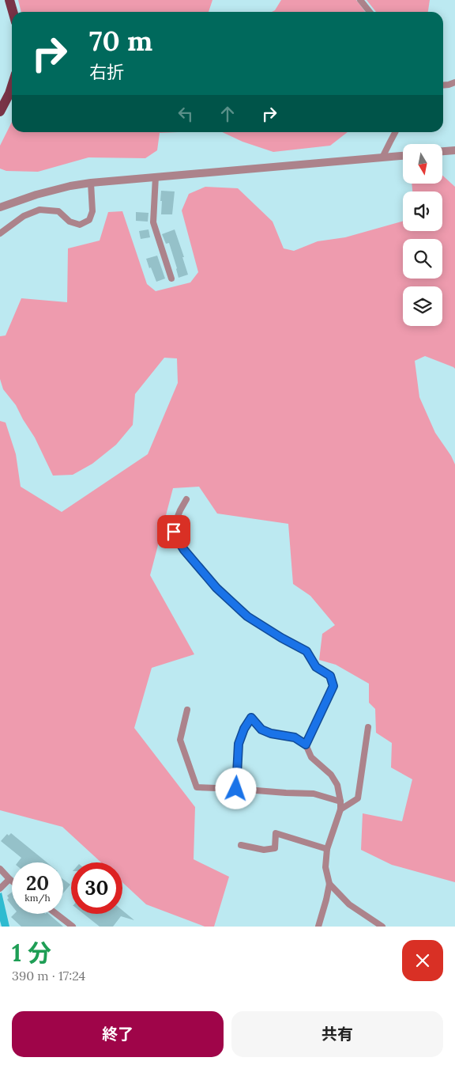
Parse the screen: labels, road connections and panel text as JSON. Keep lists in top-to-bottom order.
{
  "north": "bottom",
  "page": {
    "turn": ["70 m", "右折"],
    "speed": "20 km/h",
    "limit": "30",
    "heading": ["1 分", "390 m · 17:24"],
    "buttons": ["終了", "共有"]
  }
}
